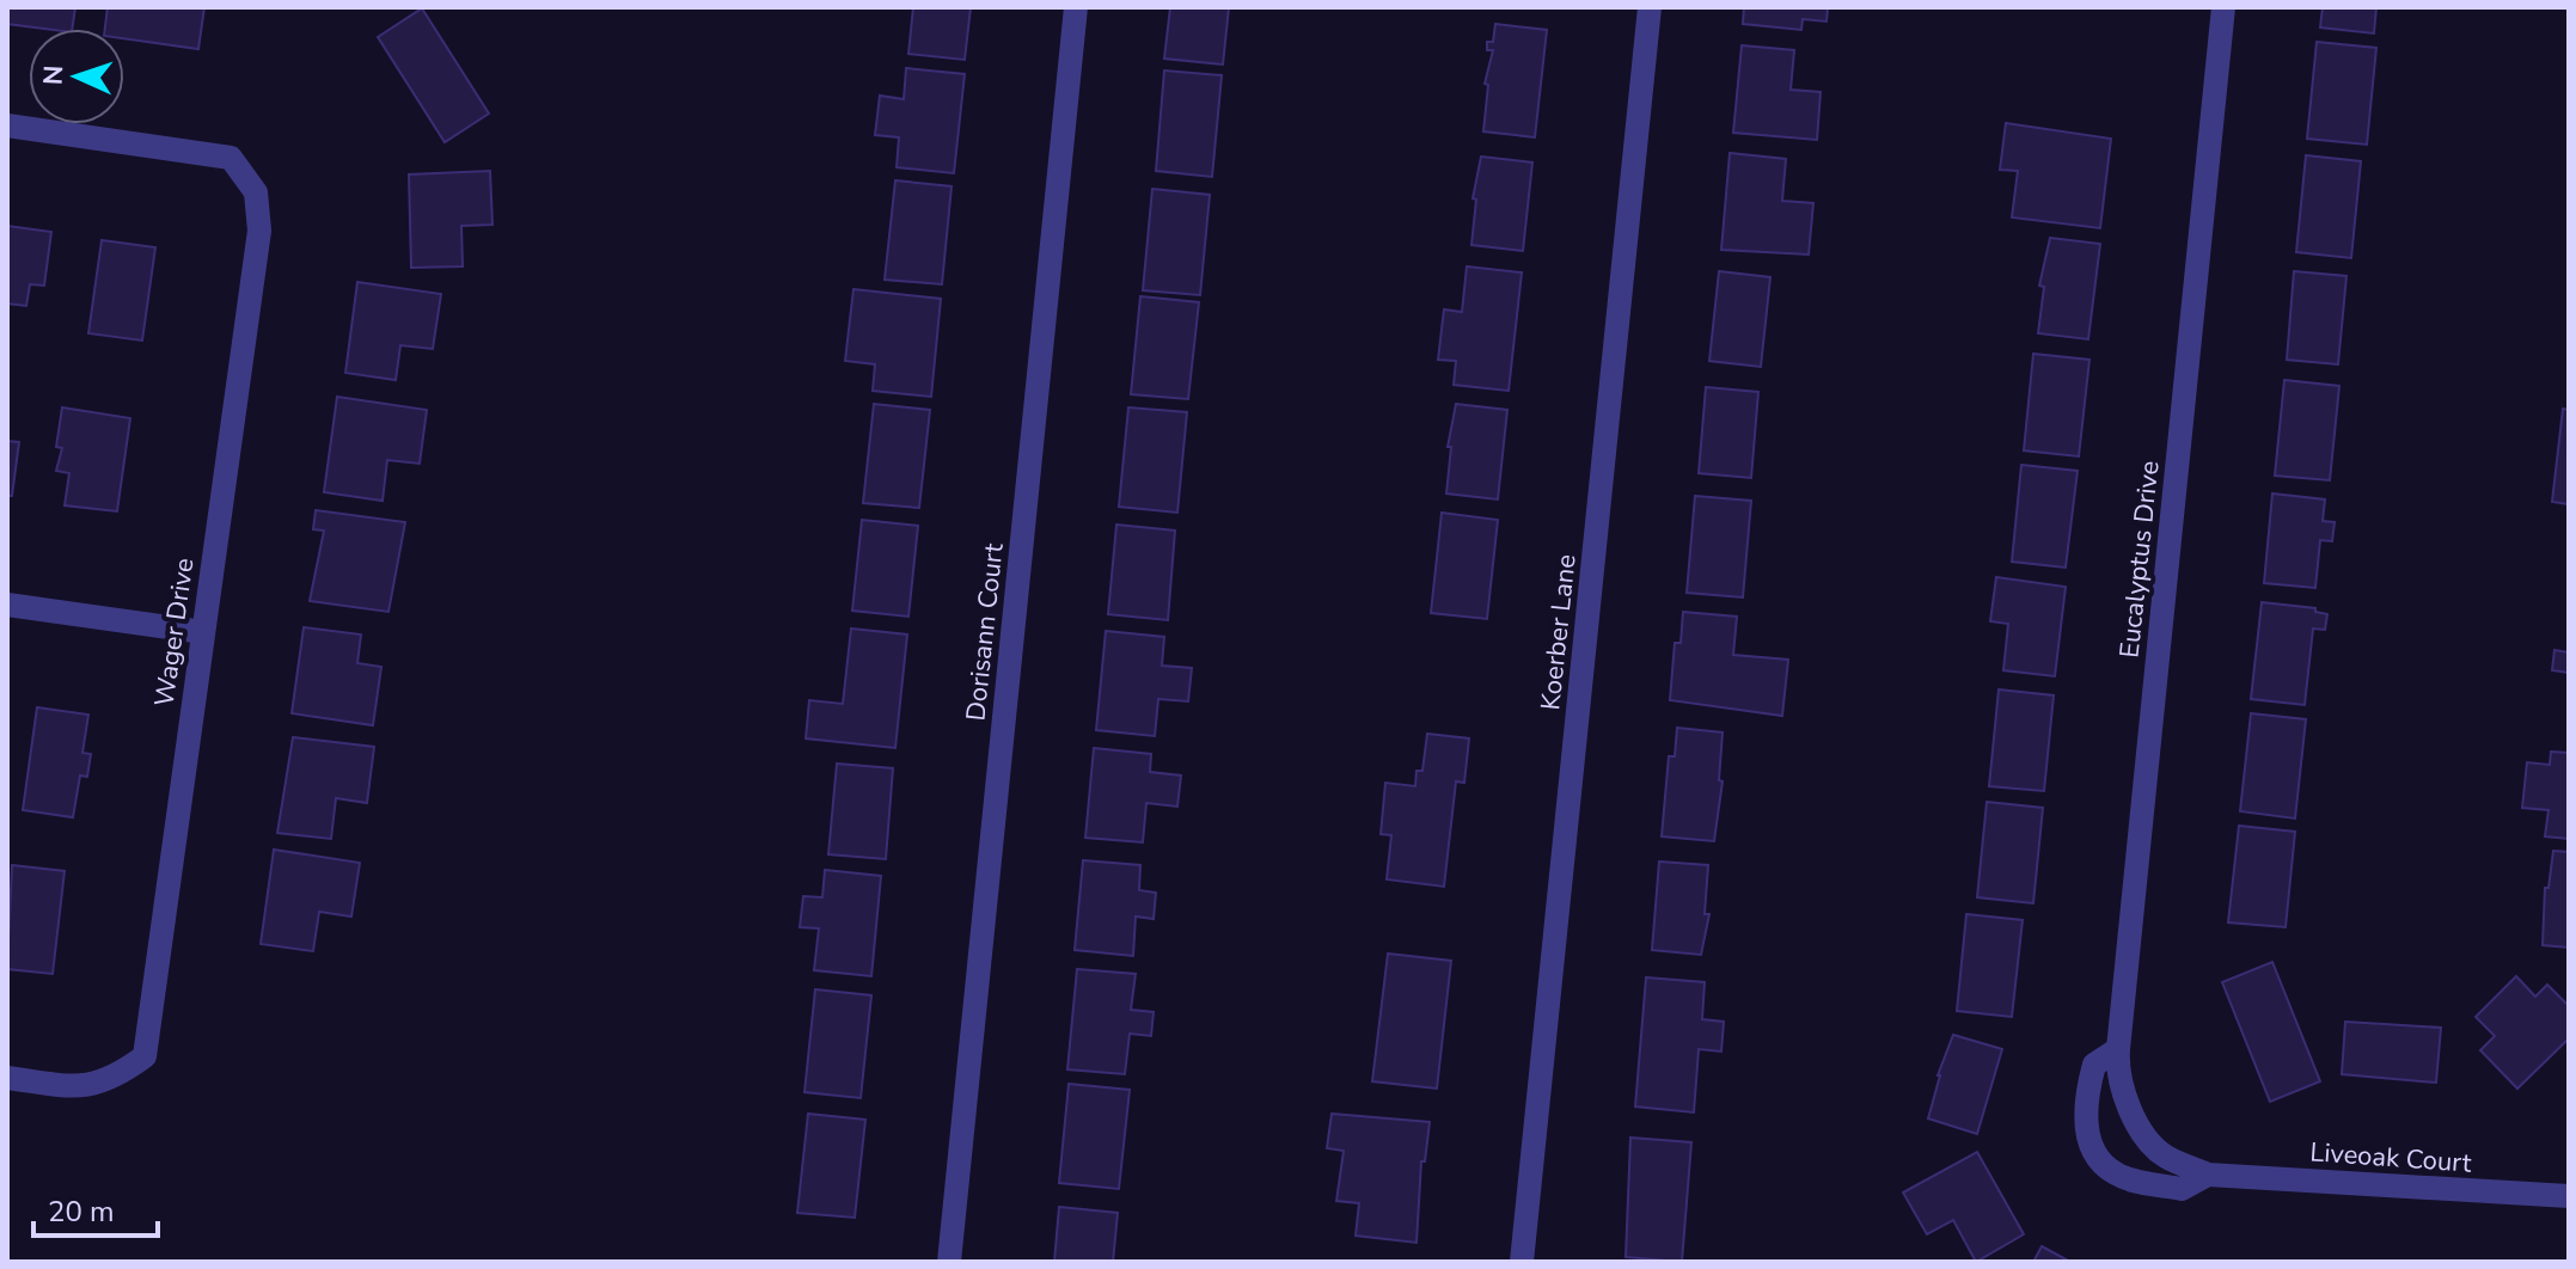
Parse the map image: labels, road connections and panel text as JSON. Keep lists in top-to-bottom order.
{
  "streets": {
    "street": [
      "Eucalyptus Drive",
      "Wager Drive",
      "Dorisann Court",
      "Koerber Lane",
      "Liveoak Court"
    ]
  },
  "crossings": [
    ["Eucalyptus Drive", "Liveoak Court"]
  ],
  "scale_bar": "20 m",
  "north": "left"
}
